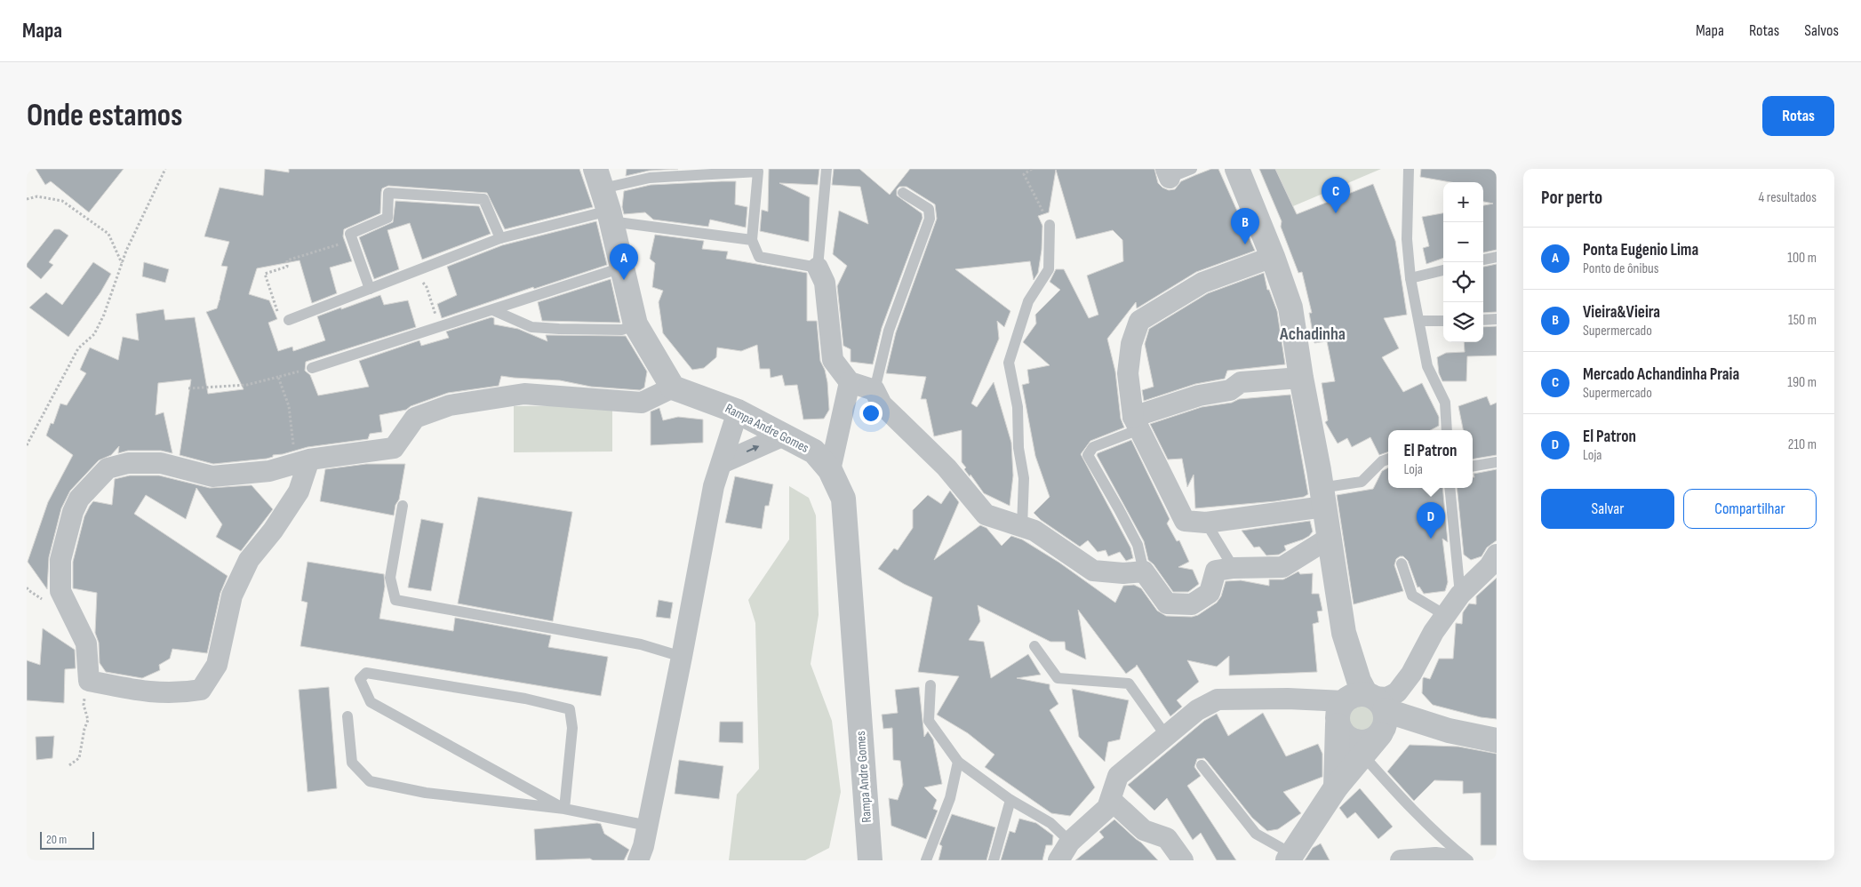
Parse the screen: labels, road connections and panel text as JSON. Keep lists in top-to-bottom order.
{
  "streets": {
    "street": ["Rampa Andre Gomes"]
  },
  "districts": ["Achadinha"],
  "scale_bar": "20 m",
  "page": {
    "header": "Mapa",
    "nav": ["Mapa", "Rotas", "Salvos"],
    "buttons": [
      "Rotas",
      ["Salvar", "Compartilhar"]
    ],
    "title": "Onde estamos",
    "heading": ["Por perto", "4 resultados"],
    "pins": [
      "C",
      "B",
      "A",
      "D"
    ],
    "map_buttons": ["+", "−"],
    "list": [
      {
        "mark": "A",
        "name": "Ponta Eugenio Lima",
        "note": "Ponto de ônibus",
        "value": "100 m"
      },
      {
        "mark": "B",
        "name": "Vieira&Vieira",
        "note": "Supermercado",
        "value": "150 m"
      },
      {
        "mark": "C",
        "name": "Mercado Achandinha Praia",
        "note": "Supermercado",
        "value": "190 m"
      },
      {
        "mark": "D",
        "name": "El Patron",
        "note": "Loja",
        "value": "210 m"
      }
    ],
    "popup": ["El Patron", "Loja"],
    "scale": "20 m"
  }
}
